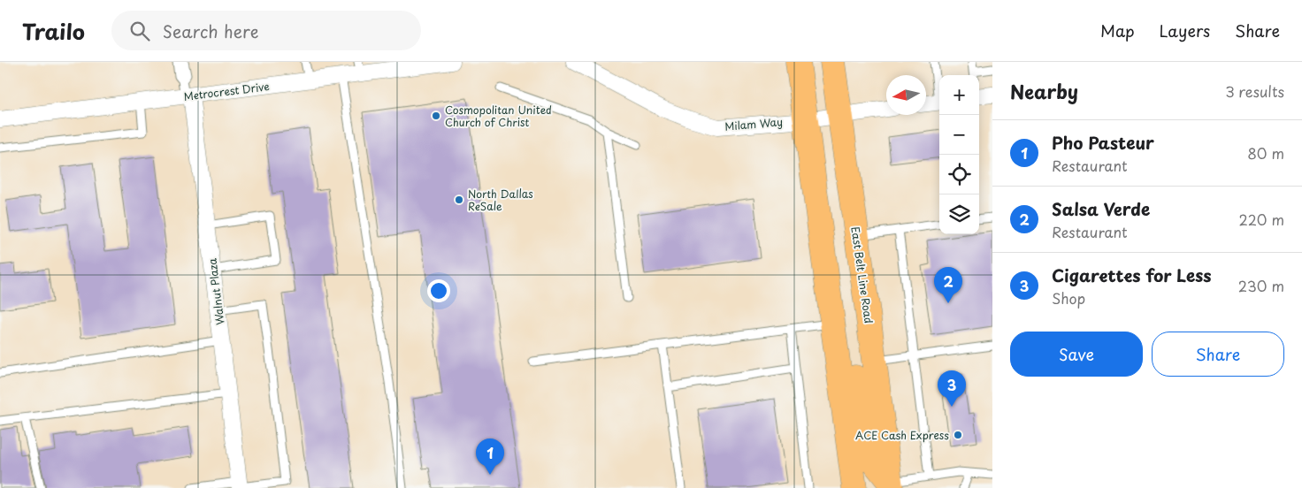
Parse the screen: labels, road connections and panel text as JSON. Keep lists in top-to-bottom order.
{
  "streets": {
    "main road": ["East Belt Line Road"],
    "street": ["Metrocrest Drive", "Milam Way", "Walnut Plaza"]
  },
  "crossings": [
    ["Metrocrest Drive", "Walnut Plaza"],
    ["Milam Way", "East Belt Line Road"]
  ],
  "places": ["Cosmopolitan United Church of Christ", "North Dallas ReSale", "ACE Cash Express"],
  "north": "left",
  "page": {
    "header": "Trailo",
    "search": "Search here",
    "nav": ["Map", "Layers", "Share"],
    "heading": ["Nearby", "3 results"],
    "map_buttons": ["+", "−"],
    "list": [
      {
        "mark": "1",
        "name": "Pho Pasteur",
        "note": "Restaurant",
        "value": "80 m"
      },
      {
        "mark": "2",
        "name": "Salsa Verde",
        "note": "Restaurant",
        "value": "220 m"
      },
      {
        "mark": "3",
        "name": "Cigarettes for Less",
        "note": "Shop",
        "value": "230 m"
      }
    ],
    "pins": ["2", "3", "1"],
    "buttons": ["Save", "Share"]
  }
}
